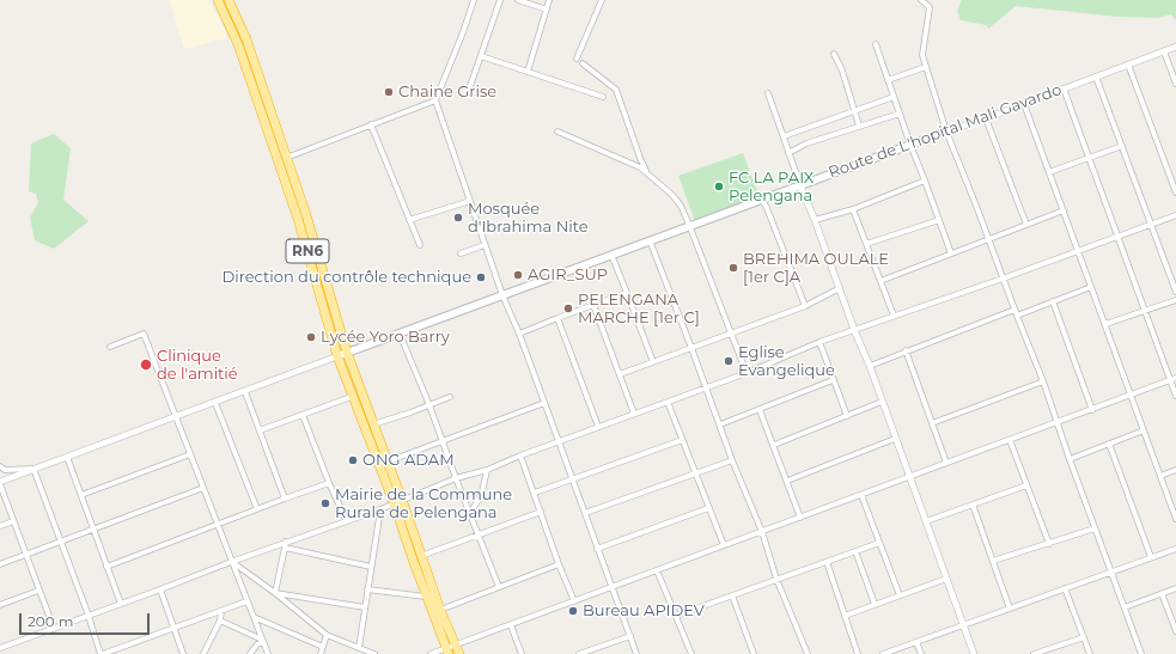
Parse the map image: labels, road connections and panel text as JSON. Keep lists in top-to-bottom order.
{
  "streets": {
    "highway": ["RN6"],
    "main road": ["Route de L'hopital Mali Gavardo"]
  },
  "crossings": [
    ["Route de L'hopital Mali Gavardo", "RN6"]
  ],
  "places": [
    "Chaine Grise",
    "FC LA PAIX Pelengana",
    "Mosquée d'Ibrahima Nite",
    "BREHIMA OULALE [1er C]A",
    "AGIR_SUP",
    "Direction du contrôle technique",
    "PELENGANA MARCHE [1er C]",
    "Lycée Yoro Barry",
    "Eglise Evangelique",
    "Clinique de l'amitié",
    "ONG ADAM",
    "Mairie de la Commune Rurale de Pelengana",
    "Bureau APIDEV"
  ],
  "scale_bar": "200 m"
}
